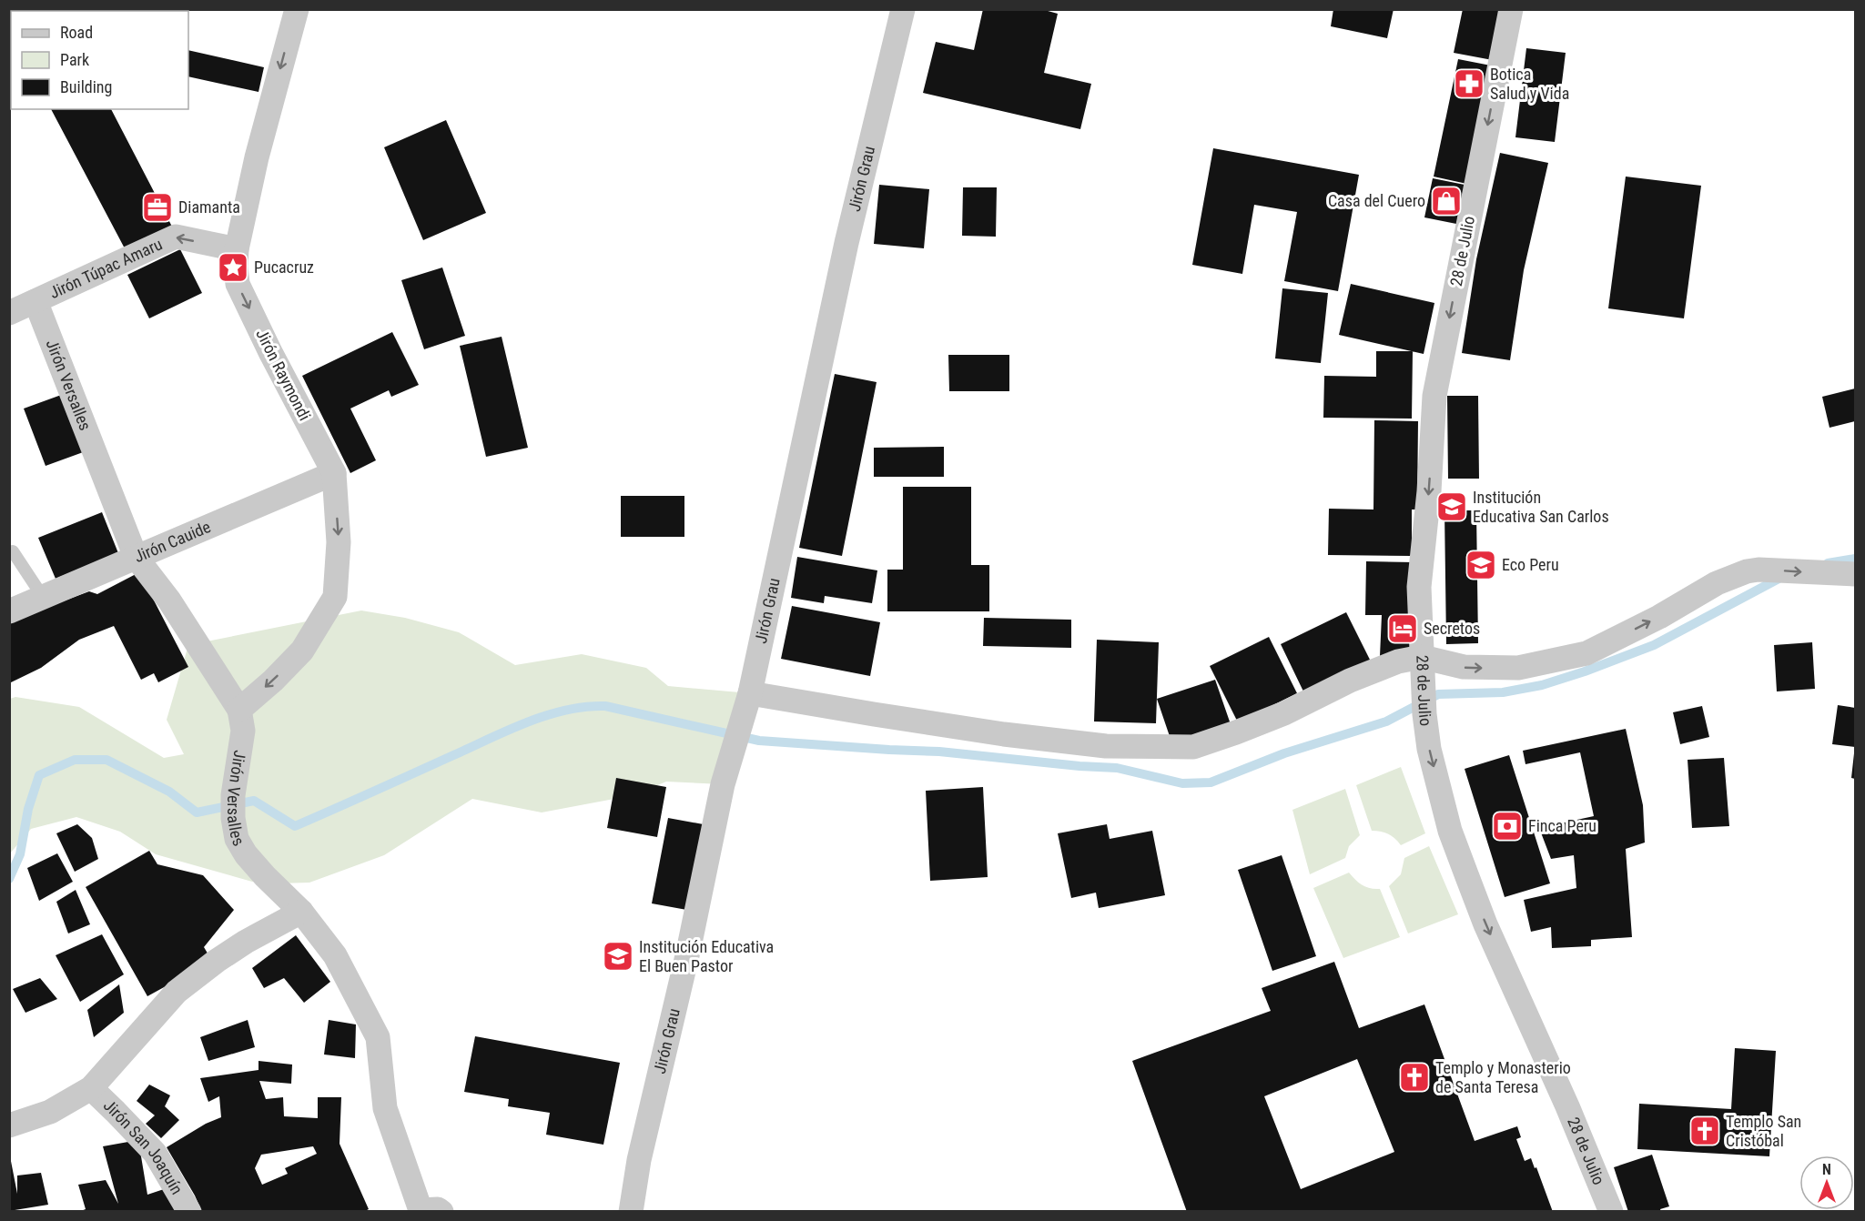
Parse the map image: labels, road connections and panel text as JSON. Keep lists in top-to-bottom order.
{
  "streets": {
    "street": [
      "Jirón Grau",
      "28 de Julio",
      "Jirón Túpac Amaru",
      "Jirón Raymondi",
      "Jirón Versalles",
      "Jirón Cauide",
      "Jirón San Joaquín"
    ]
  },
  "crossings": [
    ["Jirón Túpac Amaru", "Jirón Raymondi"],
    ["Jirón Túpac Amaru", "Jirón Versalles"],
    ["Jirón Raymondi", "Jirón Versalles"],
    ["Jirón Raymondi", "Jirón Cauide"],
    ["Jirón Versalles", "Jirón Cauide"]
  ],
  "one_way": ["28 de Julio", "Jirón Túpac Amaru", "Jirón Raymondi"],
  "places": {
    "pharmacy": ["Botica Salud y Vida"],
    "shop": ["Casa del Cuero"],
    "office": ["Diamanta"],
    "place": ["Pucacruz"],
    "school or university": ["Institución Educativa San Carlos", "Eco Peru", "Institución Educativa El Buen Pastor"],
    "hotel": ["Secretos"],
    "bank": ["Finca Peru"],
    "church": ["Templo y Monasterio de Santa Teresa", "Templo San Cristóbal"]
  },
  "legend": ["Road", "Park", "Building"],
  "north": "top"
}
